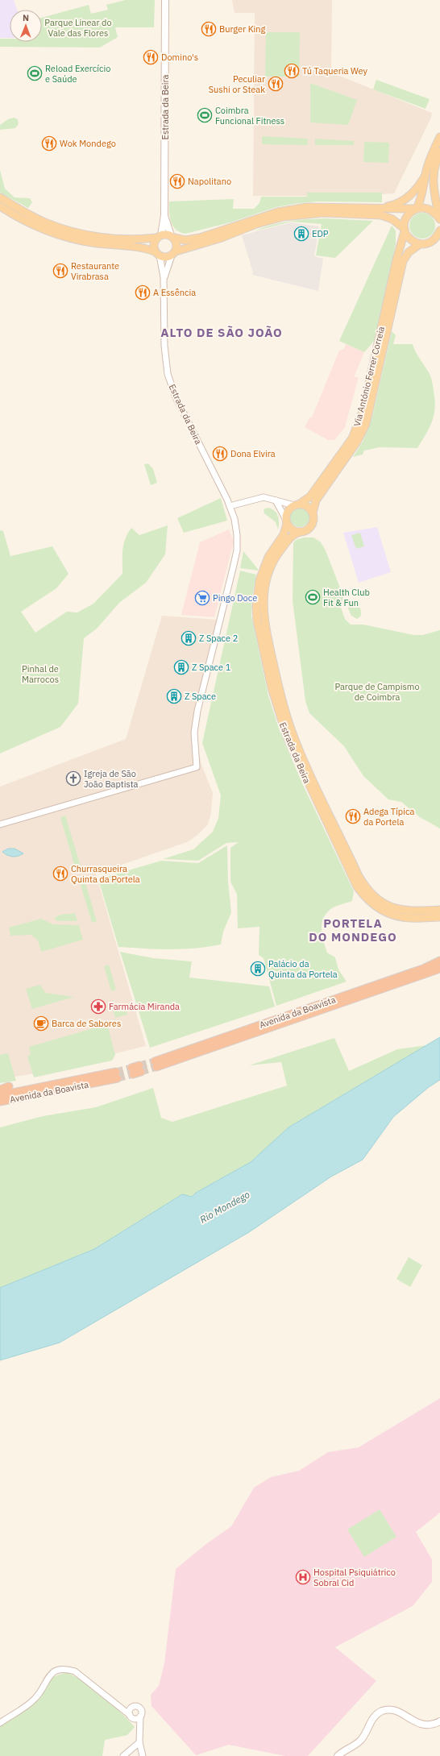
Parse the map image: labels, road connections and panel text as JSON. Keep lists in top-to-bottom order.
{
  "streets": {
    "highway": ["Avenida da Boavista"],
    "main road": ["Estrada da Beira", "Via António Ferrer Correia"]
  },
  "crossings": [
    ["Estrada da Beira", "Via António Ferrer Correia"]
  ],
  "districts": ["ALTO DE SÃO JOÃO", "PORTELA DO MONDEGO"],
  "water": ["Rio Mondego"],
  "parks": ["Parque Linear do Vale das Flores", "Pinhal de Marrocos", "Parque de Campismo de Coimbra"],
  "places": {
    "restaurant": [
      "Burger King",
      "Domino's",
      "Tú Taqueria Wey",
      "Peculiar Sushi or Steak",
      "Wok Mondego",
      "Napolitano",
      "Restaurante Virabrasa",
      "A Essência",
      "Dona Elvira",
      "Adega Típica da Portela",
      "Churrasqueira Quinta da Portela"
    ],
    "sports": ["Reload Exercício e Saúde", "Coimbra Funcional Fitness", "Health Club Fit & Fun"],
    "building": [
      "EDP",
      "Z Space 2",
      "Z Space 1",
      "Z Space",
      "Palácio da Quinta da Portela"
    ],
    "supermarket": ["Pingo Doce"],
    "church": ["Igreja de São João Baptista"],
    "pharmacy": ["Farmácia Miranda"],
    "cafe": ["Barca de Sabores"],
    "hospital": ["Hospital Psiquiátrico Sobral Cid"]
  },
  "north": "top"
}
